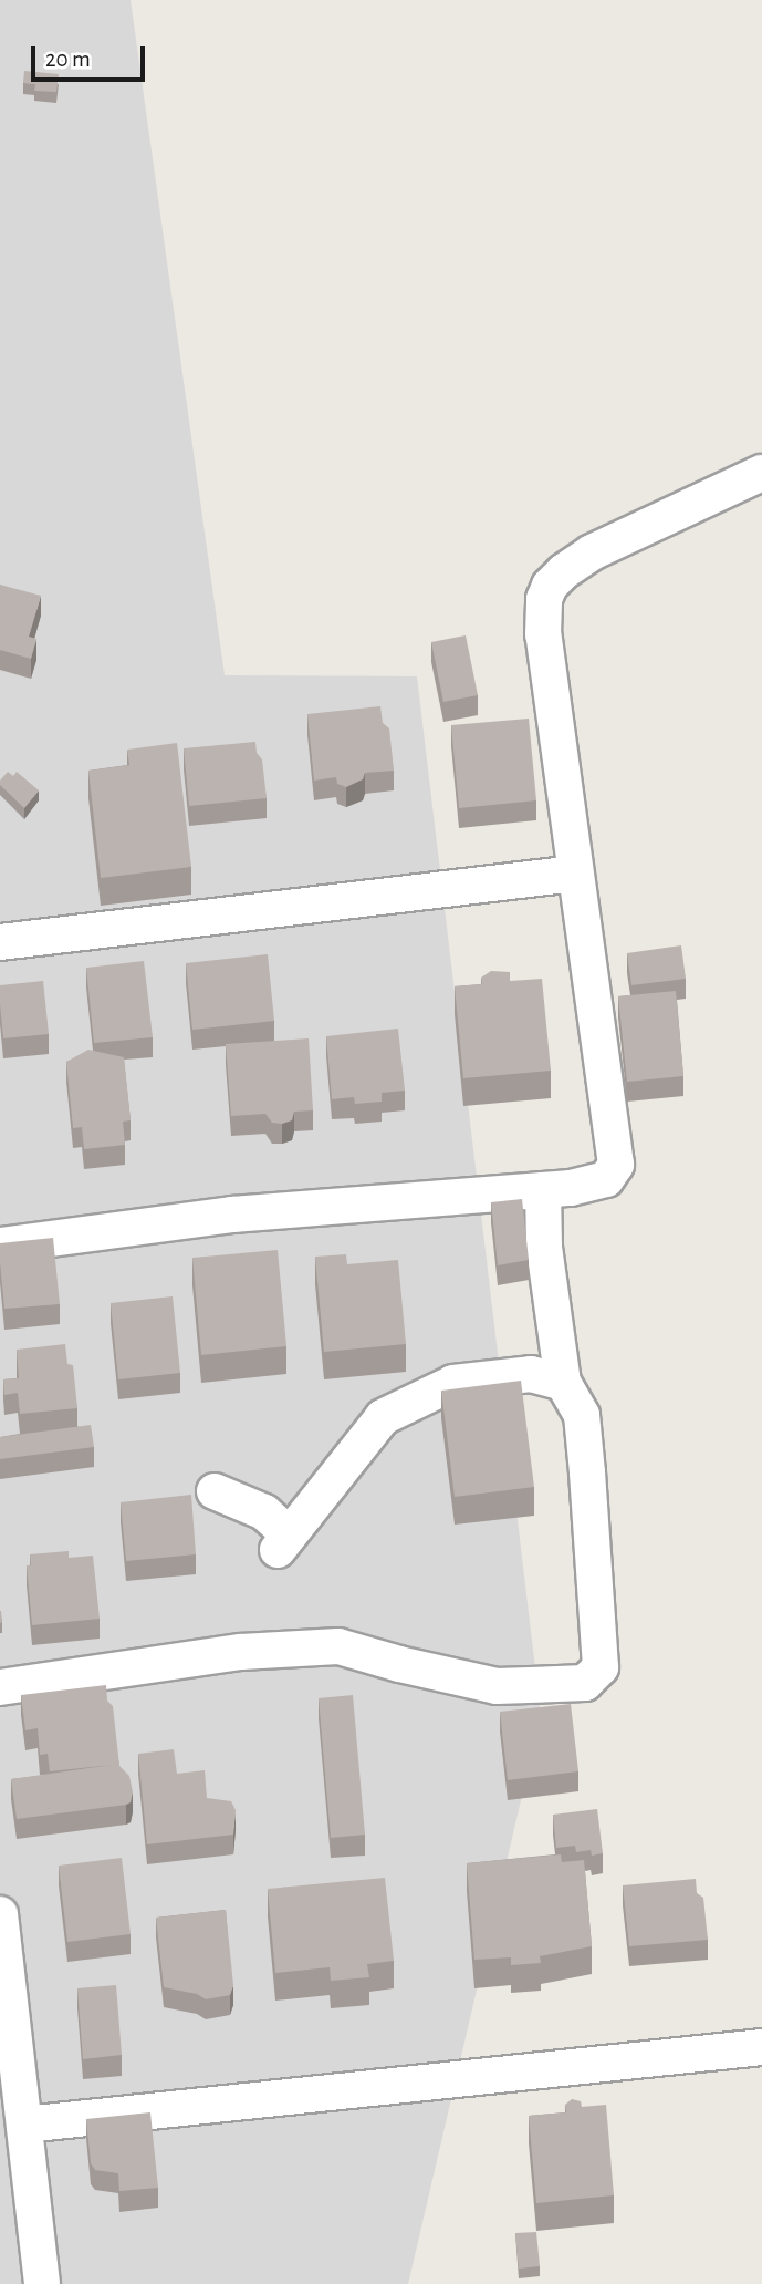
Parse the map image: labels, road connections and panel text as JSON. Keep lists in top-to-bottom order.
{
  "scale_bar": "20 m"
}
